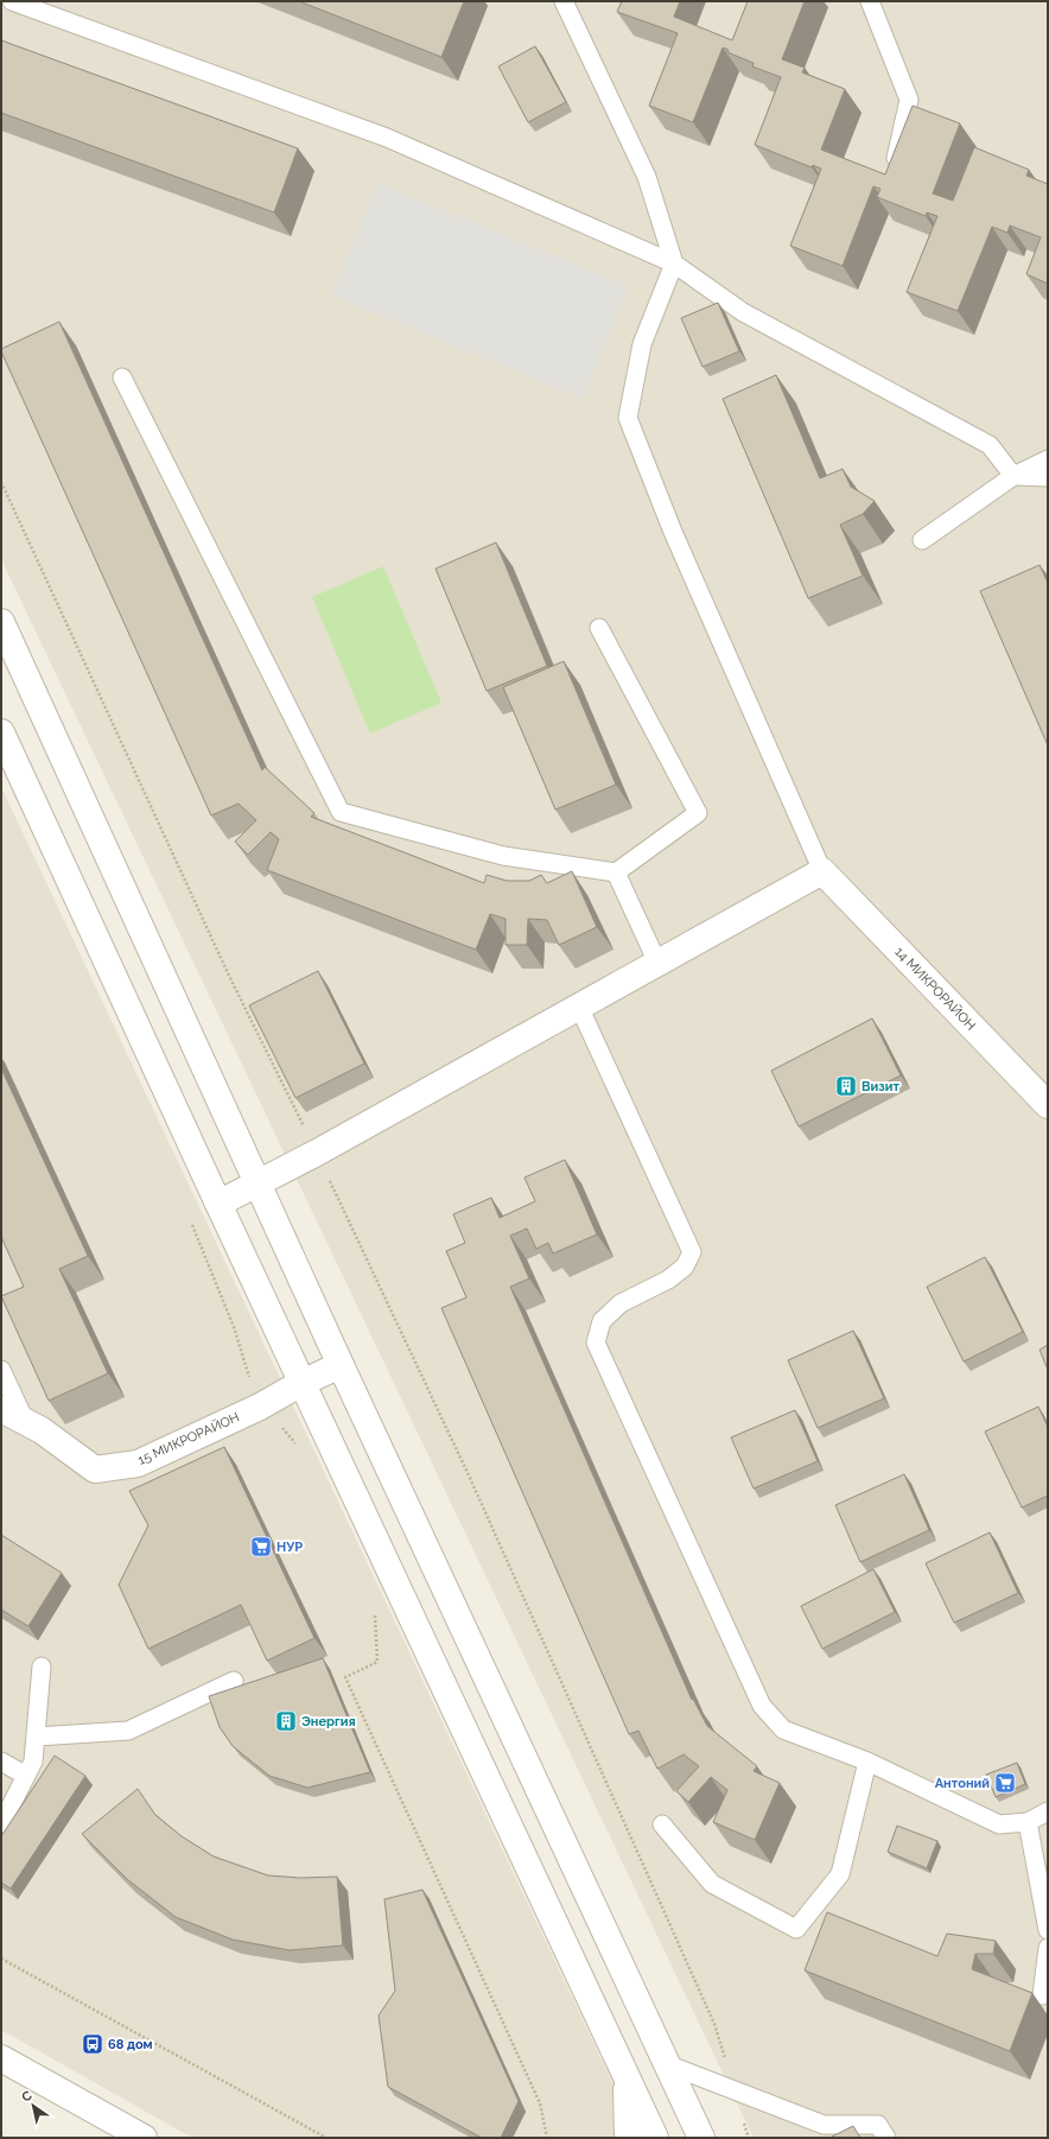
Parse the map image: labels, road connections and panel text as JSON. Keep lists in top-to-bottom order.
{
  "streets": {
    "street": ["14 МИКРОРАЙОН", "15 МИКРОРАЙОН"]
  },
  "places": {
    "building": ["Визит", "Энергия"],
    "supermarket": ["НУР", "Антоний"],
    "bus stop": ["68 дом"]
  },
  "north": "top left"
}
